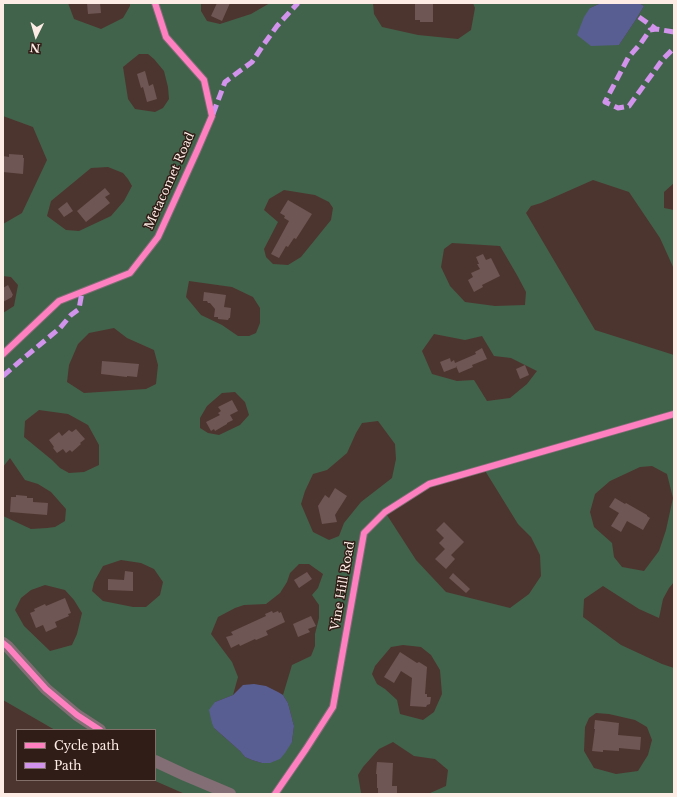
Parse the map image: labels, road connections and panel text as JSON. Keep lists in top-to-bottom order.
{
  "streets": {
    "street": ["Metacomet Road", "Vine Hill Road"]
  },
  "legend": ["Cycle path", "Path"],
  "north": "bottom"
}
